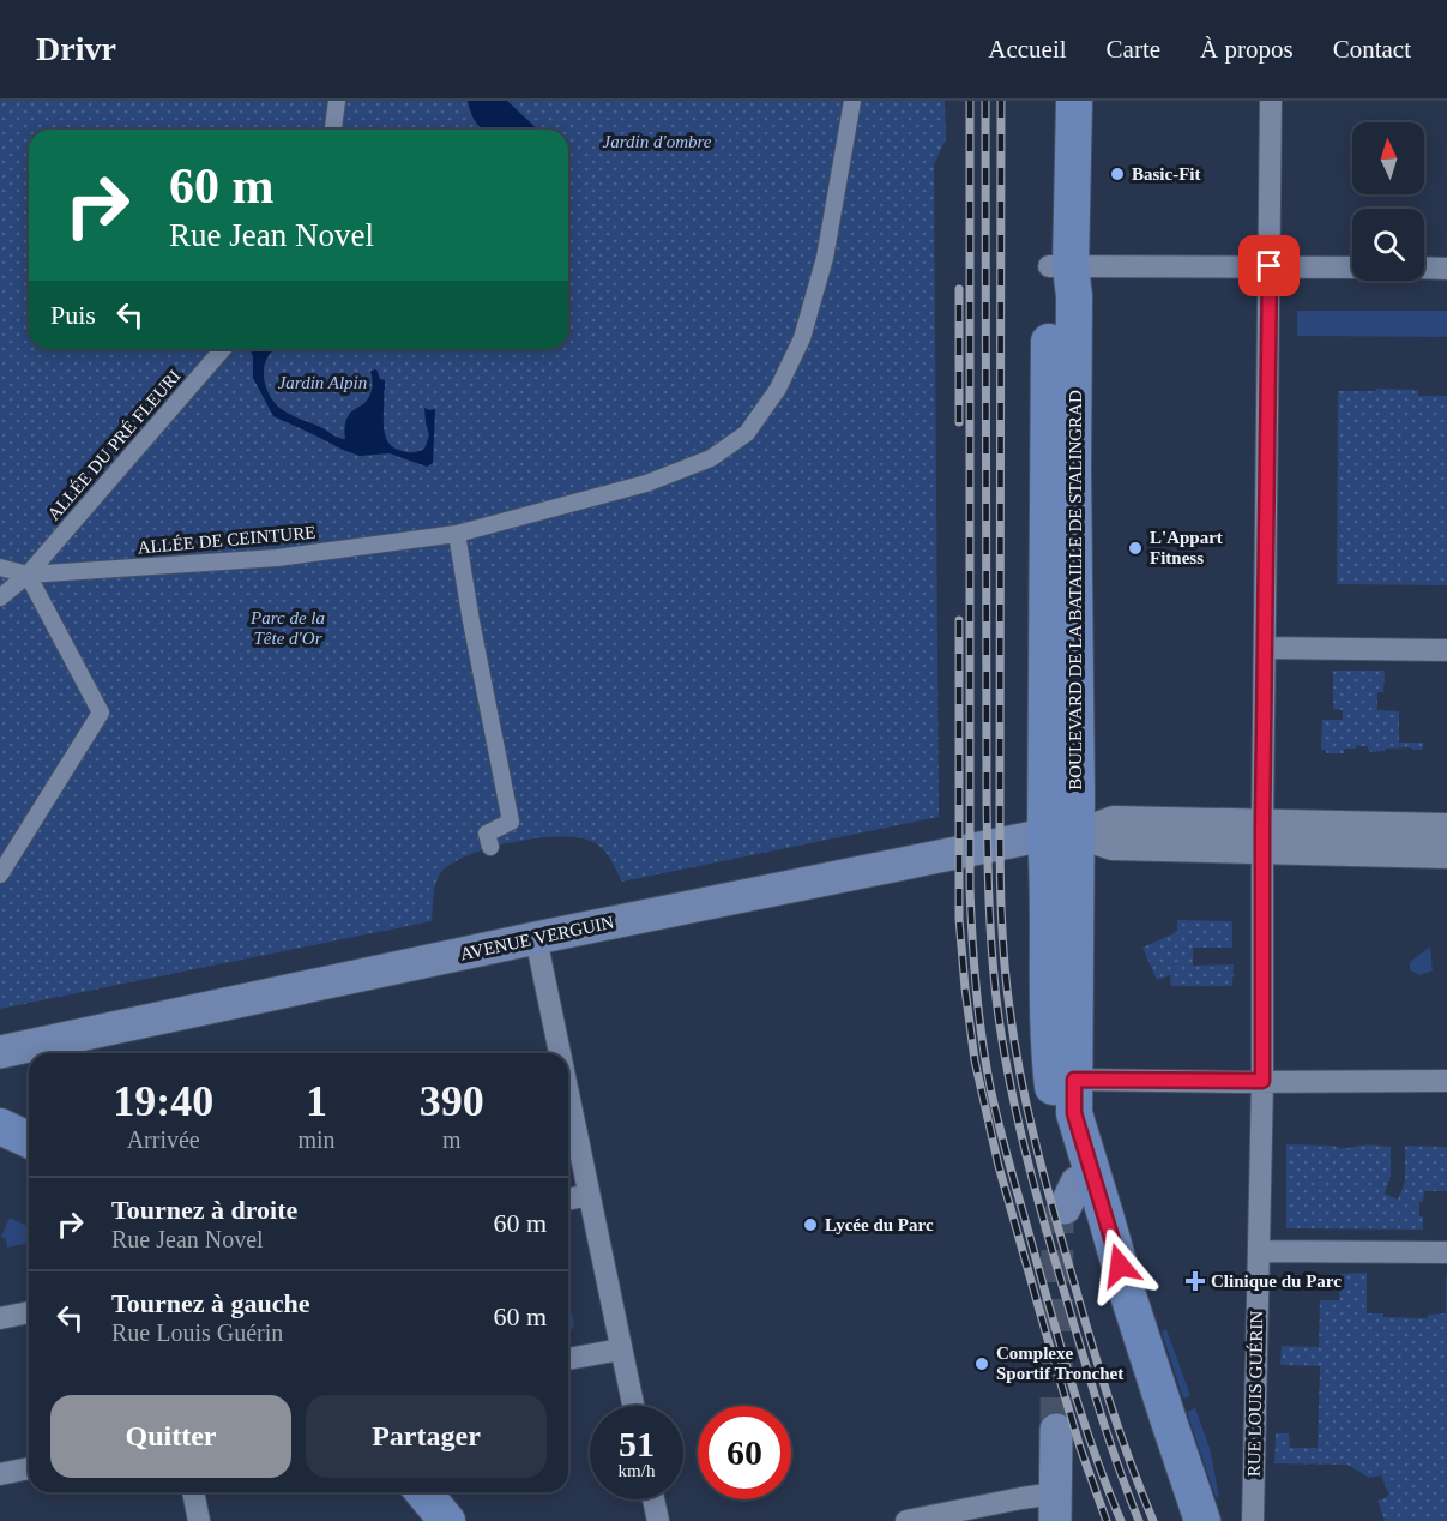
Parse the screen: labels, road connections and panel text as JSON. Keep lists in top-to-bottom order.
{
  "streets": {
    "main road": ["BOULEVARD DE LA BATAILLE DE STALINGRAD", "AVENUE VERGUIN"],
    "street": ["ALLÉE DU PRÉ FLEURI", "ALLÉE DE CEINTURE", "RUE LOUIS GUÉRIN"]
  },
  "crossings": [
    ["ALLÉE DU PRÉ FLEURI", "ALLÉE DE CEINTURE"],
    ["BOULEVARD DE LA BATAILLE DE STALINGRAD", "AVENUE VERGUIN"]
  ],
  "parks": ["Jardin d'ombre", "Jardin Alpin", "Parc de la Tête d'Or"],
  "places": {
    "other": [
      "Basic-Fit",
      "L'Appart Fitness",
      "Lycée du Parc",
      "Complexe Sportif Tronchet"
    ],
    "health": ["Clinique du Parc"]
  },
  "north": "top",
  "page": {
    "header": "Drivr",
    "nav": [
      "Accueil",
      "Carte",
      "À propos",
      "Contact"
    ],
    "turn": ["60 m", "Rue Jean Novel"],
    "then": "Puis",
    "eta": [
      "19:40",
      "Arrivée",
      "1",
      "min",
      "390",
      "m"
    ],
    "list": [
      {
        "name": "Tournez à droite",
        "note": "Rue Jean Novel",
        "value": "60 m"
      },
      {
        "name": "Tournez à gauche",
        "note": "Rue Louis Guérin",
        "value": "60 m"
      }
    ],
    "buttons": ["Quitter", "Partager"],
    "speed": "51 km/h",
    "limit": "60"
  }
}
